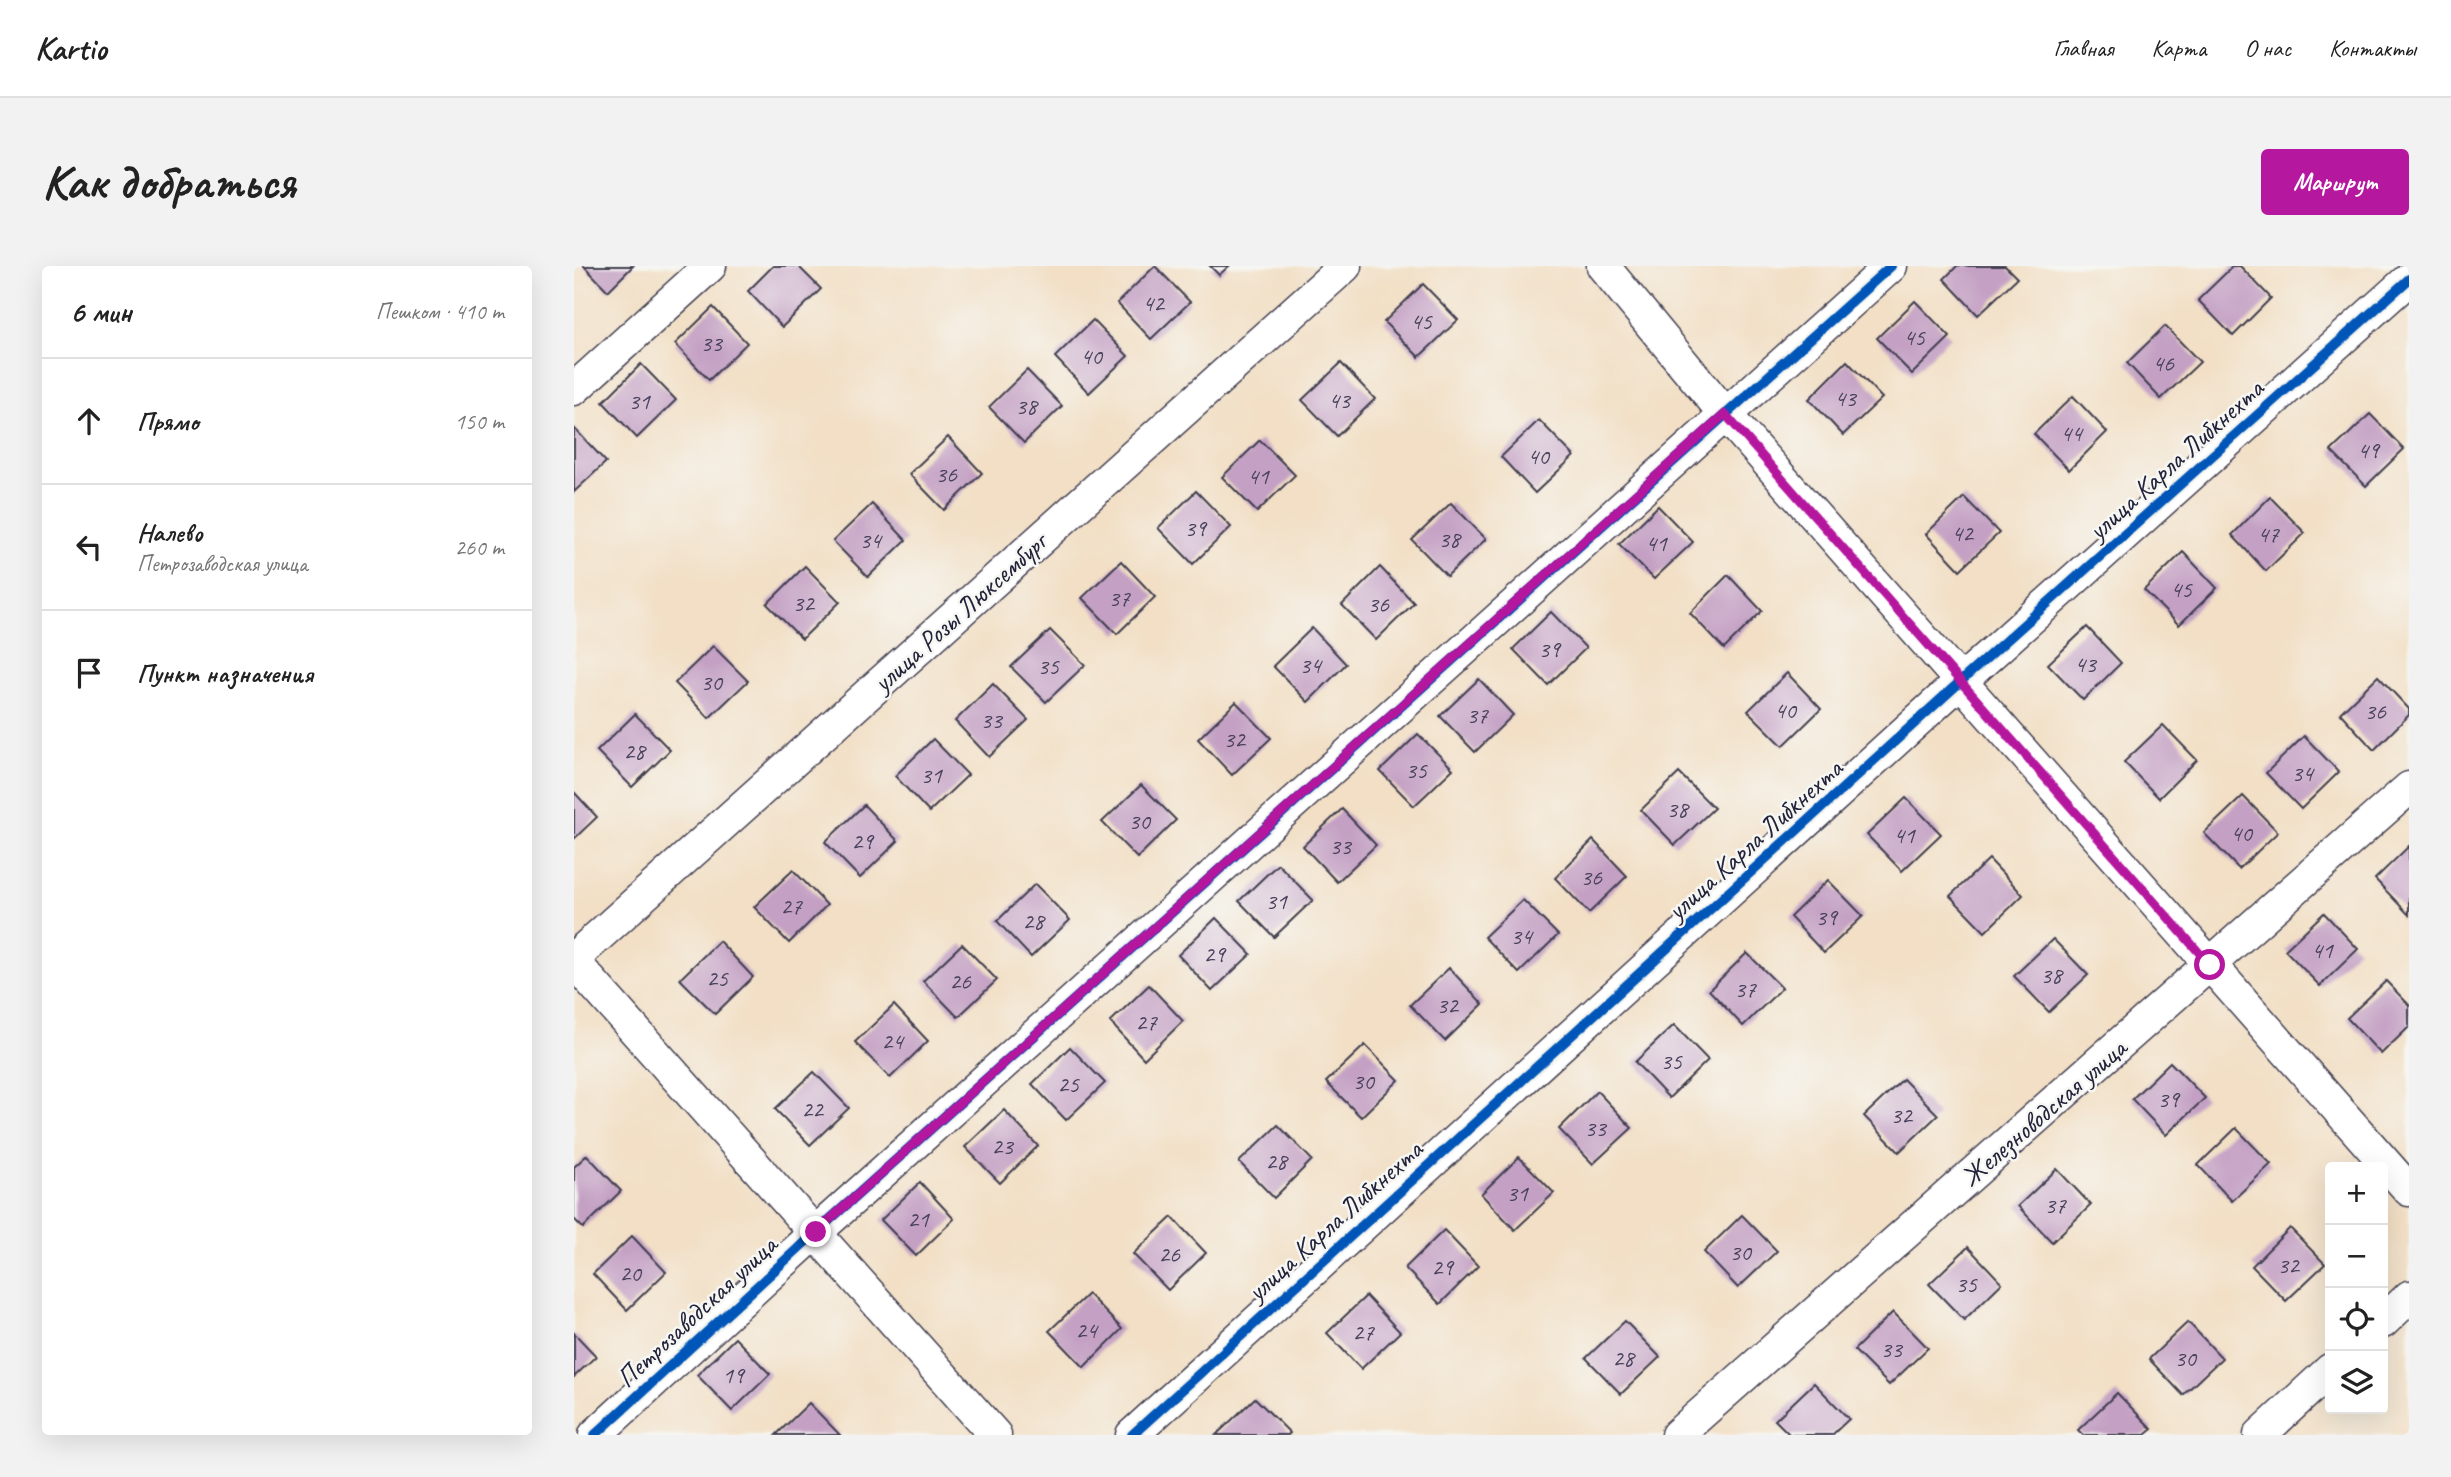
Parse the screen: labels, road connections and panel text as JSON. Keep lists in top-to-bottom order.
{
  "streets": {
    "street": [
      "улица Карла Либкнехта",
      "улица Розы Люксембург",
      "Железноводская улица",
      "Петрозаводская улица"
    ]
  },
  "house_numbers": [
    "42",
    "45",
    "45",
    "33",
    "40",
    "46",
    "43",
    "43",
    "31",
    "38",
    "44",
    "49",
    "40",
    "36",
    "41",
    "39",
    "42",
    "47",
    "38",
    "34",
    "41",
    "45",
    "37",
    "32",
    "36",
    "39",
    "43",
    "34",
    "35",
    "30",
    "40",
    "36",
    "37",
    "33",
    "32",
    "28",
    "35",
    "34",
    "31",
    "38",
    "30",
    "40",
    "41",
    "29",
    "33",
    "36",
    "31",
    "27",
    "39",
    "28",
    "34",
    "41",
    "29",
    "38",
    "25",
    "26",
    "37",
    "32",
    "27",
    "24",
    "35",
    "30",
    "25",
    "39",
    "22",
    "32",
    "33",
    "23",
    "28",
    "31",
    "37",
    "21",
    "30",
    "26",
    "32",
    "29",
    "20",
    "35",
    "24",
    "27",
    "33",
    "28",
    "30",
    "19"
  ],
  "page": {
    "header": "Kartio",
    "nav": [
      "Главная",
      "Карта",
      "О нас",
      "Контакты"
    ],
    "buttons": "Маршрут",
    "title": "Как добраться",
    "heading": ["6 мин", "Пешком · 410 m"],
    "list": [
      ["Прямо", "150 m"],
      ["Налево", "Петрозаводская улица", "260 m"],
      "Пункт назначения"
    ],
    "map_buttons": ["+", "−"]
  }
}
